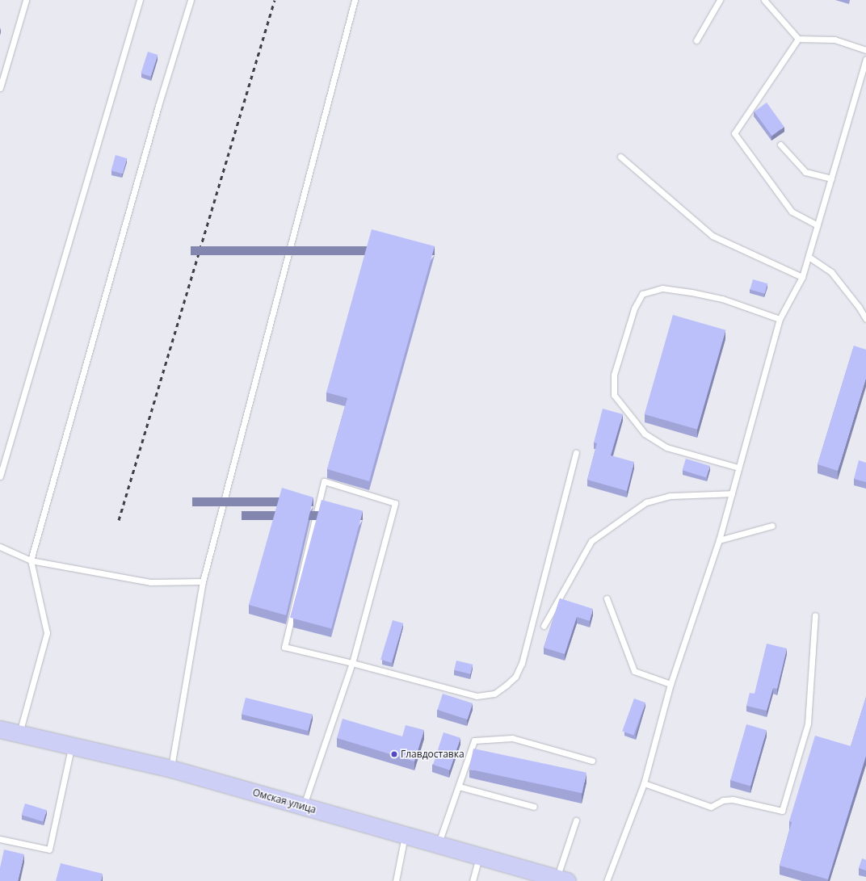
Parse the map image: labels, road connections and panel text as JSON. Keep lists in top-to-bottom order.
{
  "streets": {
    "main road": ["Омская улица"]
  },
  "places": ["Главдоставка"]
}
